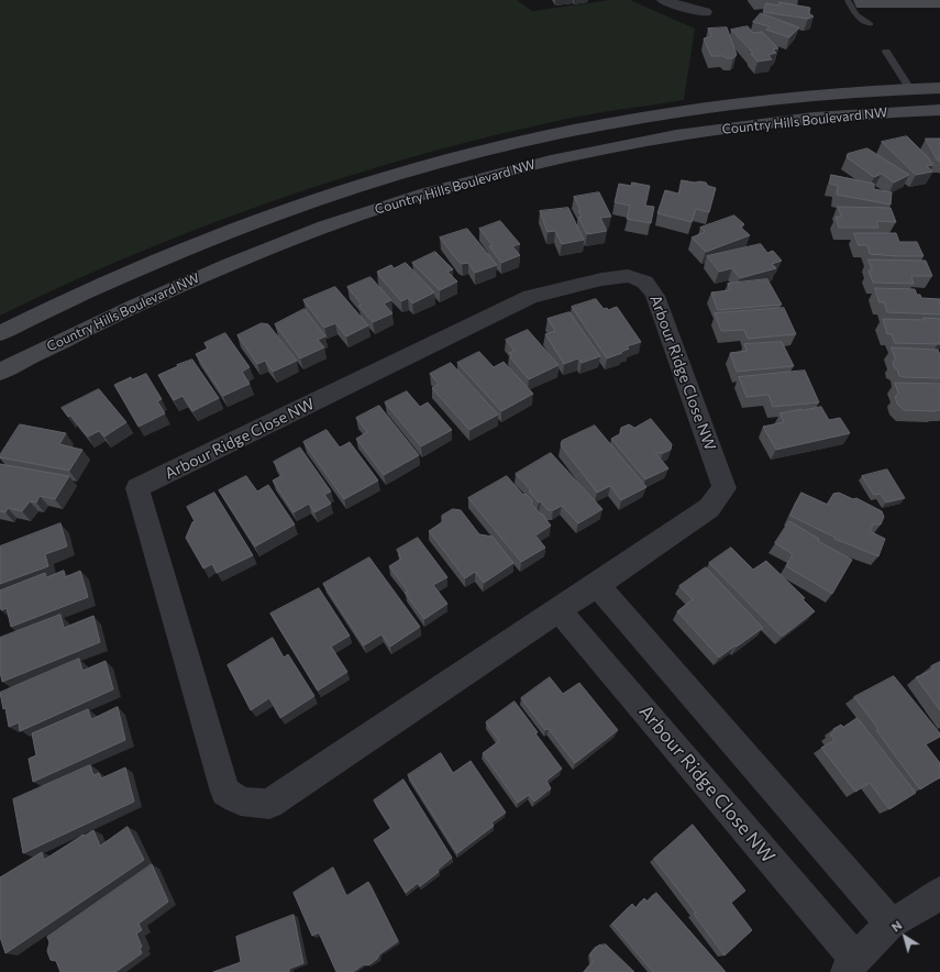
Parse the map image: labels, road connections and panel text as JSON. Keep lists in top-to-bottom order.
{
  "streets": {
    "main road": ["Country Hills Boulevard NW"],
    "street": ["Arbour Ridge Close NW"]
  },
  "north": "top left"
}
